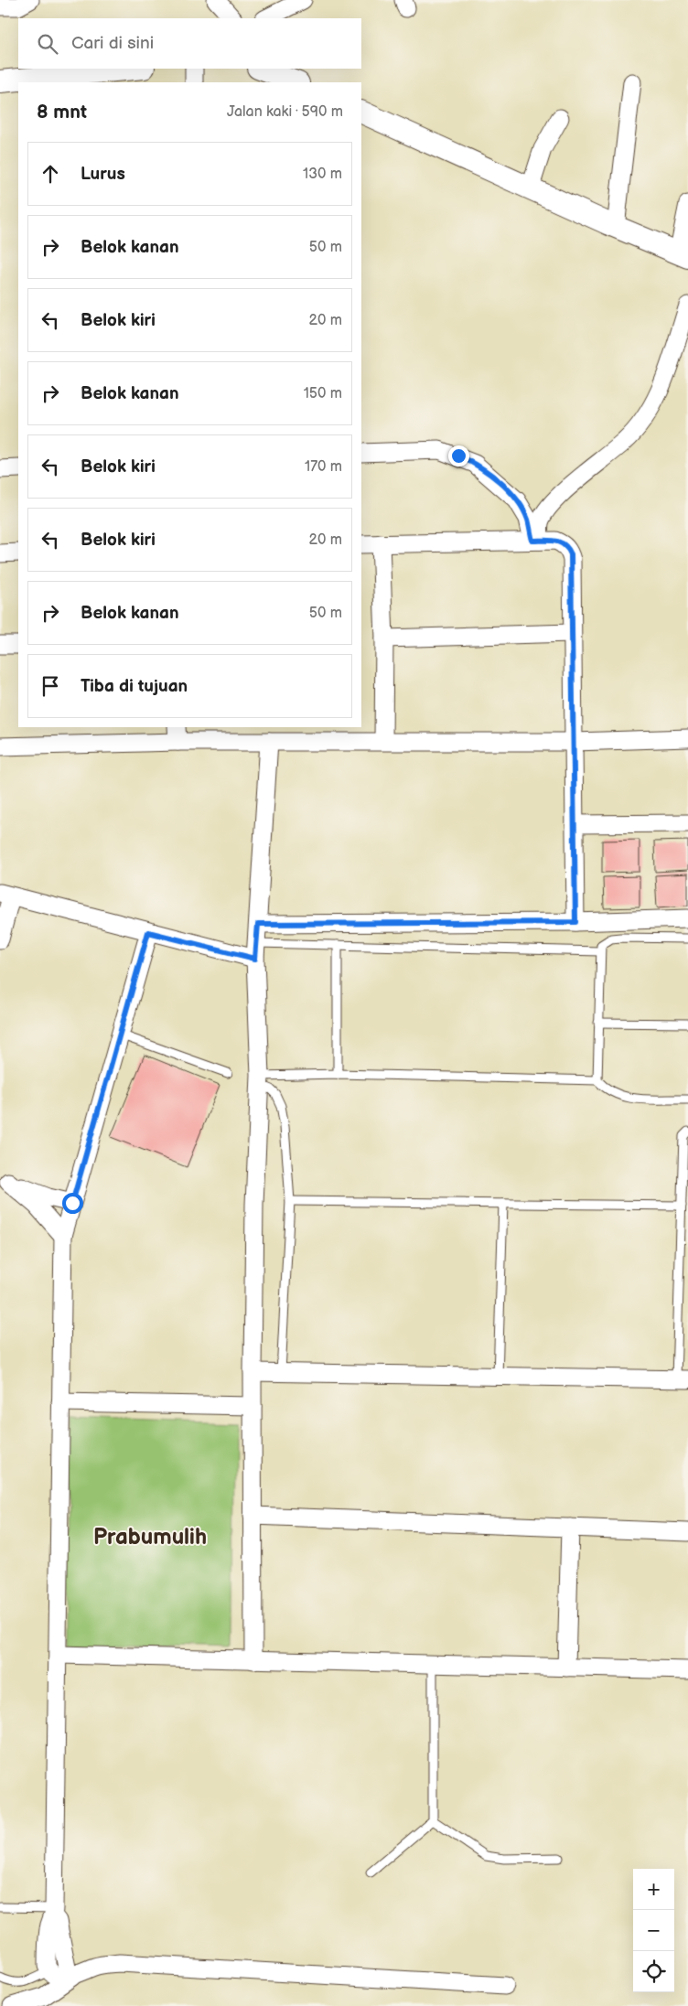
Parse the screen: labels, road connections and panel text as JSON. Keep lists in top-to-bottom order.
{
  "districts": ["Prabumulih"],
  "page": {
    "search": "Cari di sini",
    "heading": ["8 mnt", "Jalan kaki · 590 m"],
    "list": [
      ["Lurus", "130 m"],
      ["Belok kanan", "50 m"],
      ["Belok kiri", "20 m"],
      ["Belok kanan", "150 m"],
      ["Belok kiri", "170 m"],
      ["Belok kiri", "20 m"],
      ["Belok kanan", "50 m"],
      "Tiba di tujuan"
    ],
    "map_buttons": ["+", "−"]
  }
}
